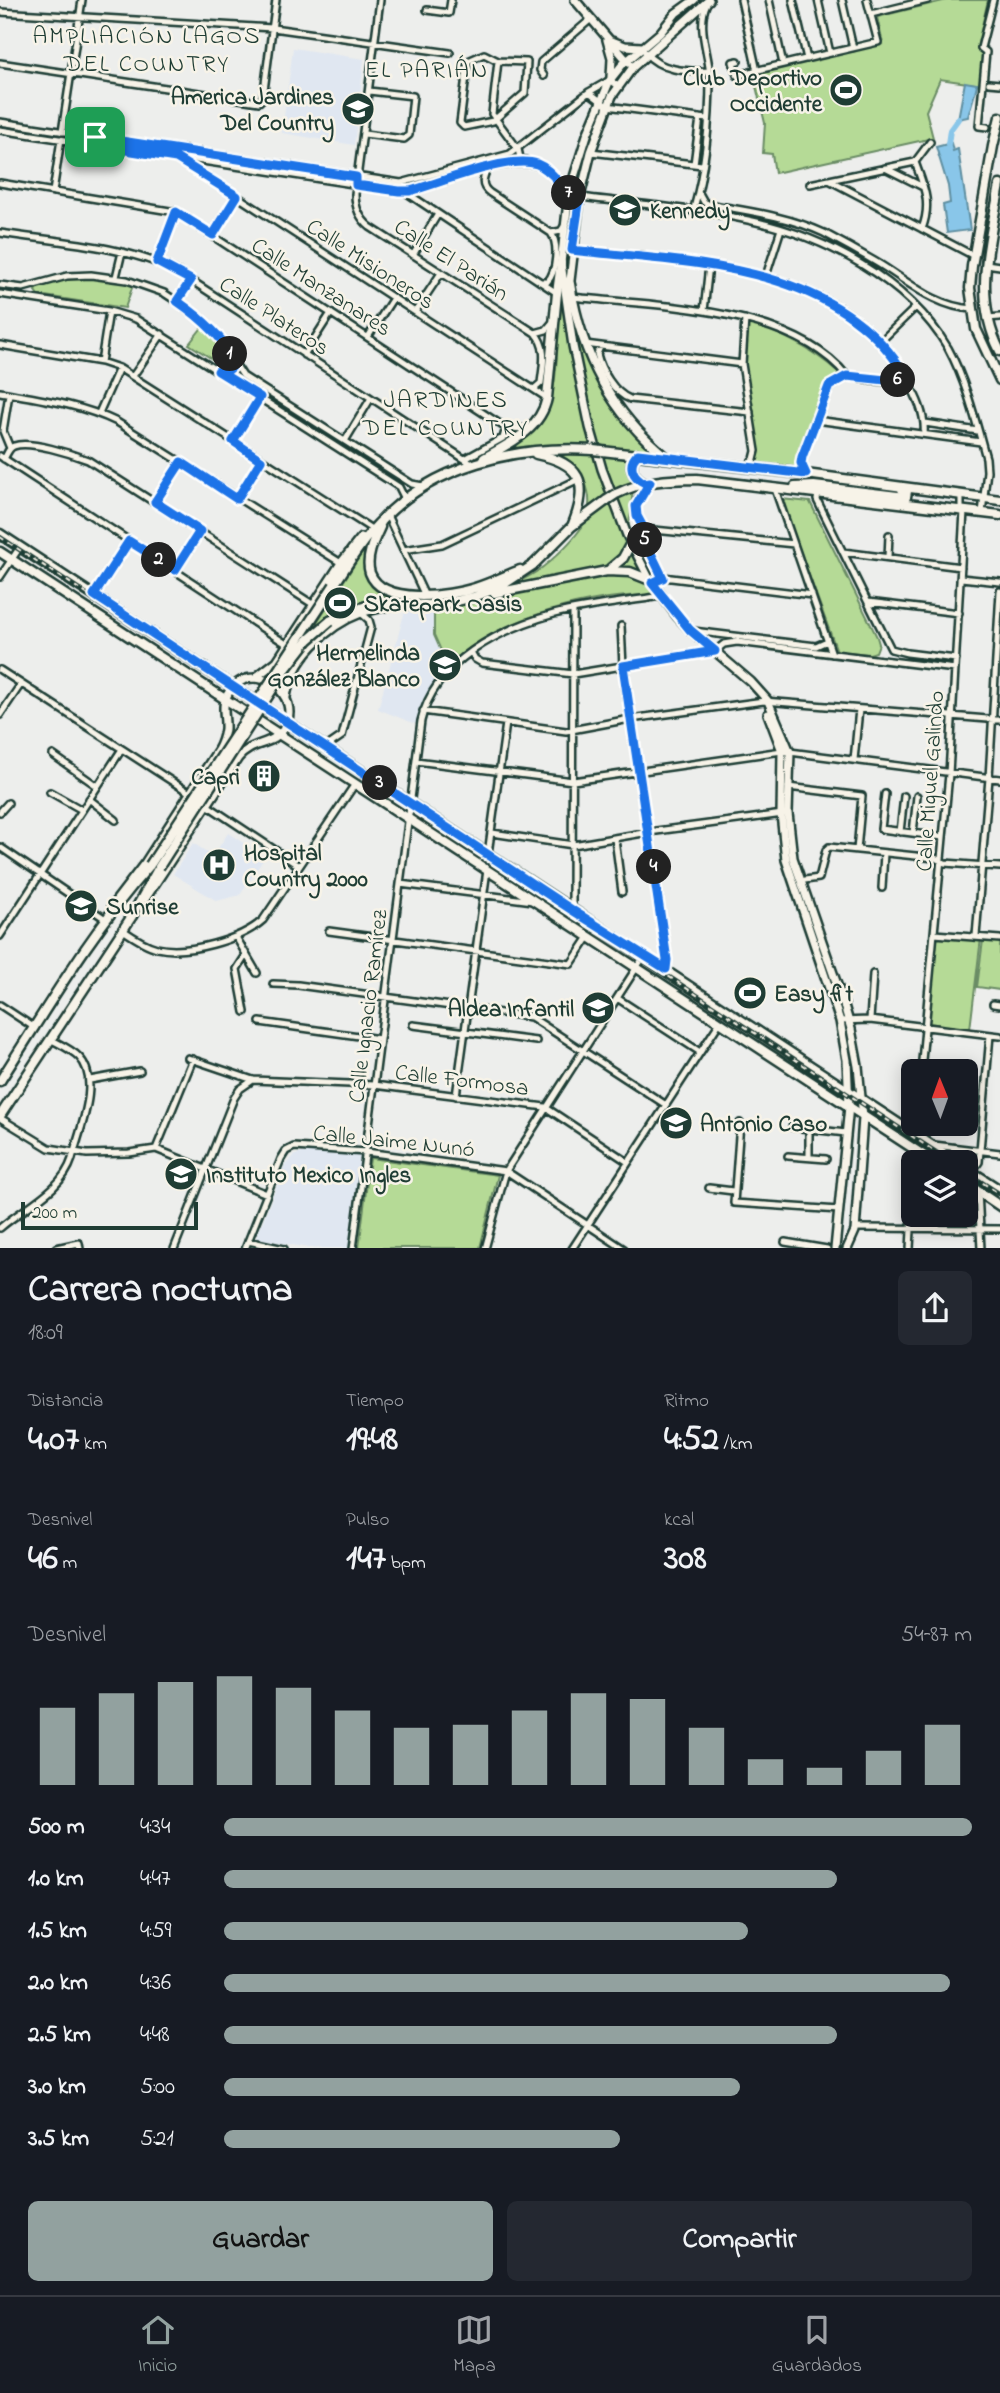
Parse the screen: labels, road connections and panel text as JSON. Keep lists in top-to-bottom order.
{
  "streets": {
    "street": [
      "Calle El Parián",
      "Calle Misioneros",
      "Calle Manzanares",
      "Calle Plateros",
      "Calle Miguel Galindo",
      "Calle Ignacio Ramírez",
      "Calle Formosa",
      "Calle Jaime Nunó"
    ]
  },
  "crossings": [
    ["Calle Ignacio Ramírez", "Calle Formosa"],
    ["Calle Ignacio Ramírez", "Calle Jaime Nunó"]
  ],
  "districts": ["AMPLIACIÓN LAGOS DEL COUNTRY", "EL PARIÁN", "JARDINES DEL COUNTRY"],
  "places": {
    "sports": ["Club Deportivo Occidente", "Skatepark Oasis", "Easy fit"],
    "school or university": [
      "America Jardines Del Country",
      "Kennedy",
      "Hermelinda González Blanco",
      "Sunrise",
      "Aldea Infantil",
      "Antonio Caso",
      "Instituto Mexico Ingles"
    ],
    "building": ["Capri"],
    "hospital": ["Hospital Country 2000"]
  },
  "scale_bar": "200 m",
  "north": "top",
  "page": {
    "pins": [
      "7",
      "1",
      "6",
      "5",
      "2",
      "3",
      "4"
    ],
    "scale": "200 m",
    "heading": ["Carrera nocturna", "18:09"],
    "stats": [
      ["Distancia", "4.07 km"],
      ["Tiempo", "19:48"],
      ["Ritmo", "4:52 /km"],
      ["Desnivel", "46 m"],
      ["Pulso", "147 bpm"],
      ["kcal", "308"]
    ],
    "chart": ["Desnivel", "54–87 m"],
    "list": [
      {
        "name": "500 m",
        "note": "4:34"
      },
      {
        "name": "1.0 km",
        "note": "4:47"
      },
      {
        "name": "1.5 km",
        "note": "4:59"
      },
      {
        "name": "2.0 km",
        "note": "4:36"
      },
      {
        "name": "2.5 km",
        "note": "4:48"
      },
      {
        "name": "3.0 km",
        "note": "5:00"
      },
      {
        "name": "3.5 km",
        "note": "5:21"
      }
    ],
    "buttons": ["Guardar", "Compartir"],
    "tabs": ["Inicio", "Mapa", "Guardados"]
  }
}
